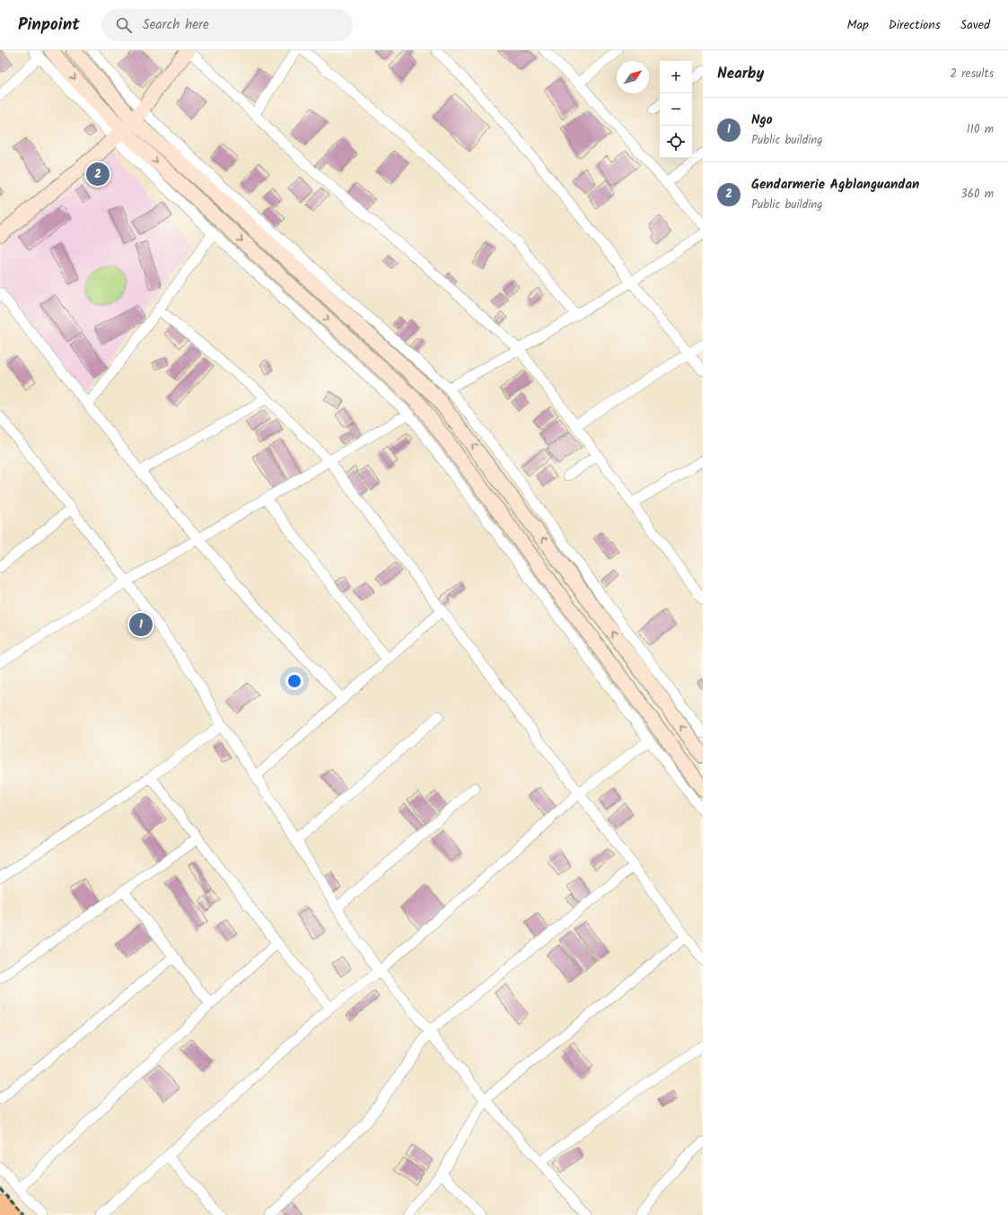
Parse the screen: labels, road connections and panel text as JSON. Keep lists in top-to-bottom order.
{
  "north": "top right",
  "page": {
    "header": "Pinpoint",
    "search": "Search here",
    "nav": ["Map", "Directions", "Saved"],
    "heading": ["Nearby", "2 results"],
    "map_buttons": ["+", "−"],
    "list": [
      {
        "mark": "1",
        "name": "Ngo",
        "note": "Public building",
        "value": "110 m"
      },
      {
        "mark": "2",
        "name": "Gendarmerie Agblanguandan",
        "note": "Public building",
        "value": "360 m"
      }
    ],
    "pins": ["2", "1"]
  }
}
